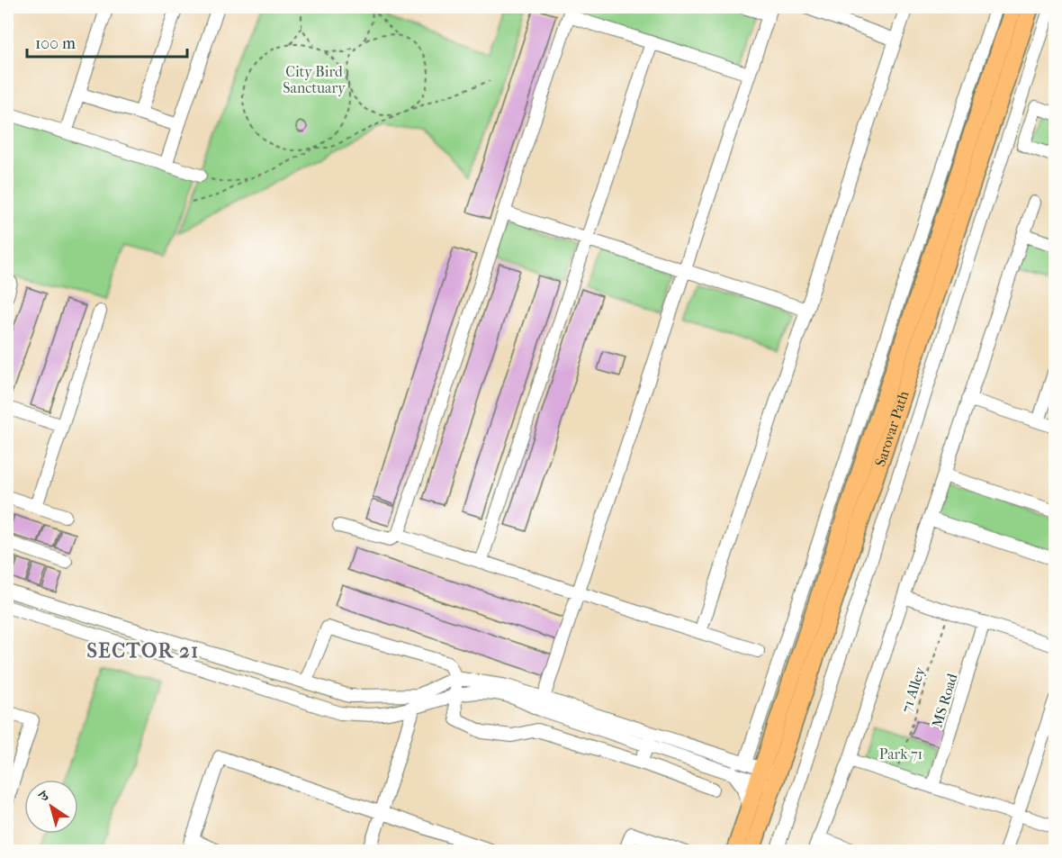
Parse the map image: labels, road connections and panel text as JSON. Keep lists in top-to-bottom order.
{
  "streets": {
    "main road": ["Sarovar Path"],
    "street": ["MS Road"],
    "path": ["71 Alley"]
  },
  "districts": ["SECTOR 21"],
  "parks": ["City Bird Sanctuary", "Park 71"],
  "scale_bar": "100 m",
  "north": "top left"
}
